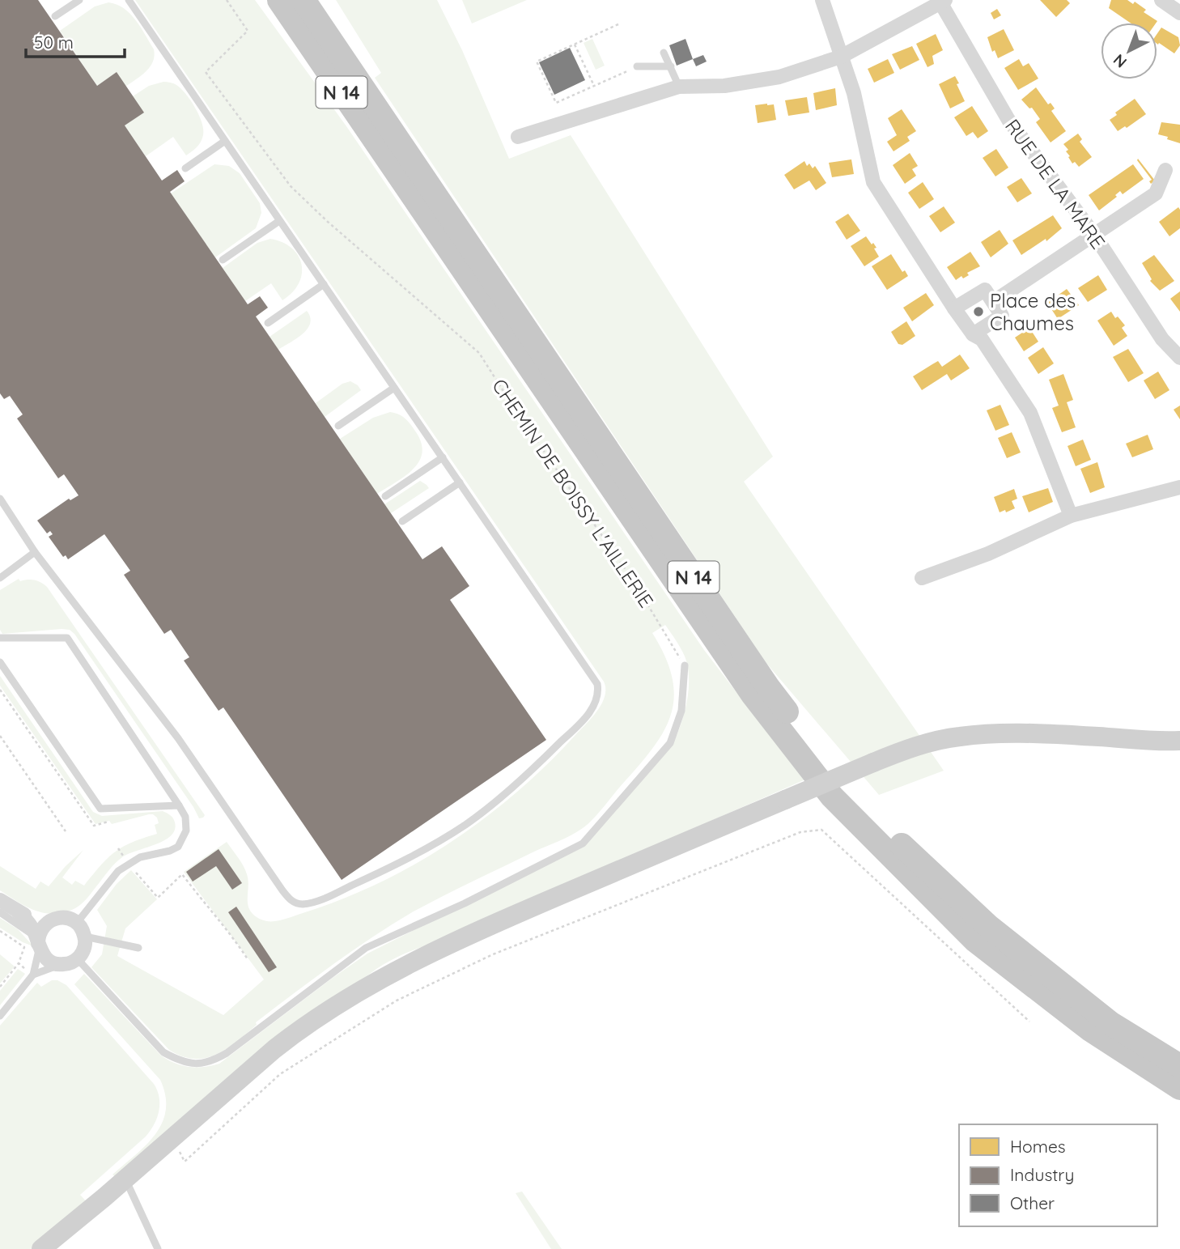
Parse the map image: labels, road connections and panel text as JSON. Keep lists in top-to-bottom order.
{
  "streets": {
    "highway": ["N 14"],
    "street": ["RUE DE LA MARE"],
    "path": ["CHEMIN DE BOISSY L'AILLERIE"]
  },
  "places": ["Place des Chaumes"],
  "legend": ["Homes", "Industry", "Other"],
  "scale_bar": "50 m",
  "north": "bottom left"
}
